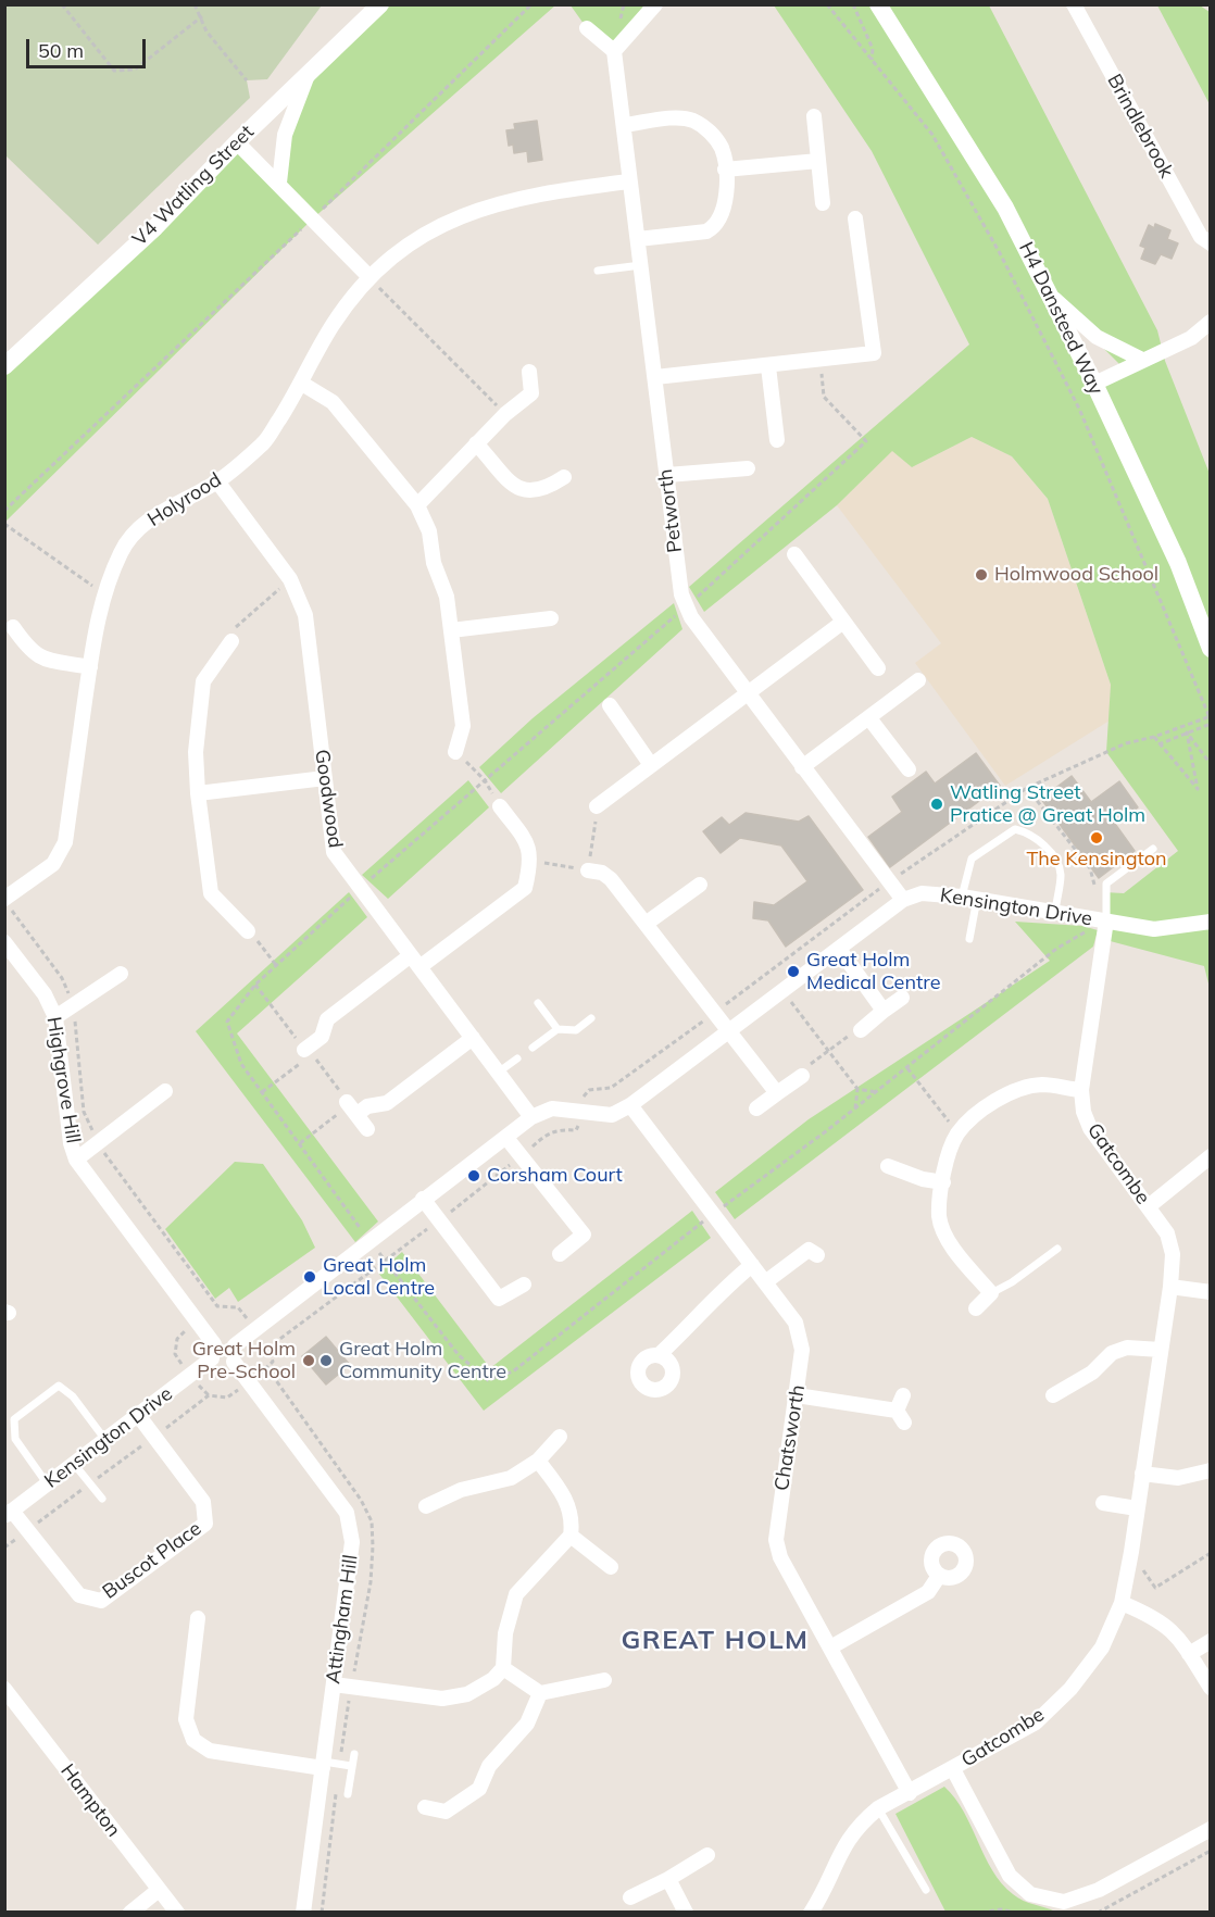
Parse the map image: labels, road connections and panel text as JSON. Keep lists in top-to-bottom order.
{
  "streets": {
    "street": [
      "Brindlebrook",
      "V4 Watling Street",
      "H4 Dansteed Way",
      "Holyrood",
      "Petworth",
      "Goodwood",
      "Kensington Drive",
      "Highgrove Hill",
      "Gatcombe",
      "Chatsworth",
      "Buscot Place",
      "Attingham Hill",
      "Hampton"
    ]
  },
  "crossings": [
    ["Holyrood", "Petworth"],
    ["Holyrood", "Goodwood"],
    ["Petworth", "Kensington Drive"],
    ["Goodwood", "Kensington Drive"],
    ["Kensington Drive", "Highgrove Hill"],
    ["Kensington Drive", "Gatcombe"],
    ["Kensington Drive", "Chatsworth"],
    ["Kensington Drive", "Buscot Place"],
    ["Kensington Drive", "Attingham Hill"],
    ["Highgrove Hill", "Attingham Hill"],
    ["Gatcombe", "Chatsworth"]
  ],
  "districts": ["GREAT HOLM"],
  "places": [
    "Holmwood School",
    "Watling Street Pratice @ Great Holm",
    "The Kensington",
    "Great Holm Medical Centre",
    "Corsham Court",
    "Great Holm Local Centre",
    "Great Holm Pre-School",
    "Great Holm Community Centre"
  ],
  "scale_bar": "50 m"
}
